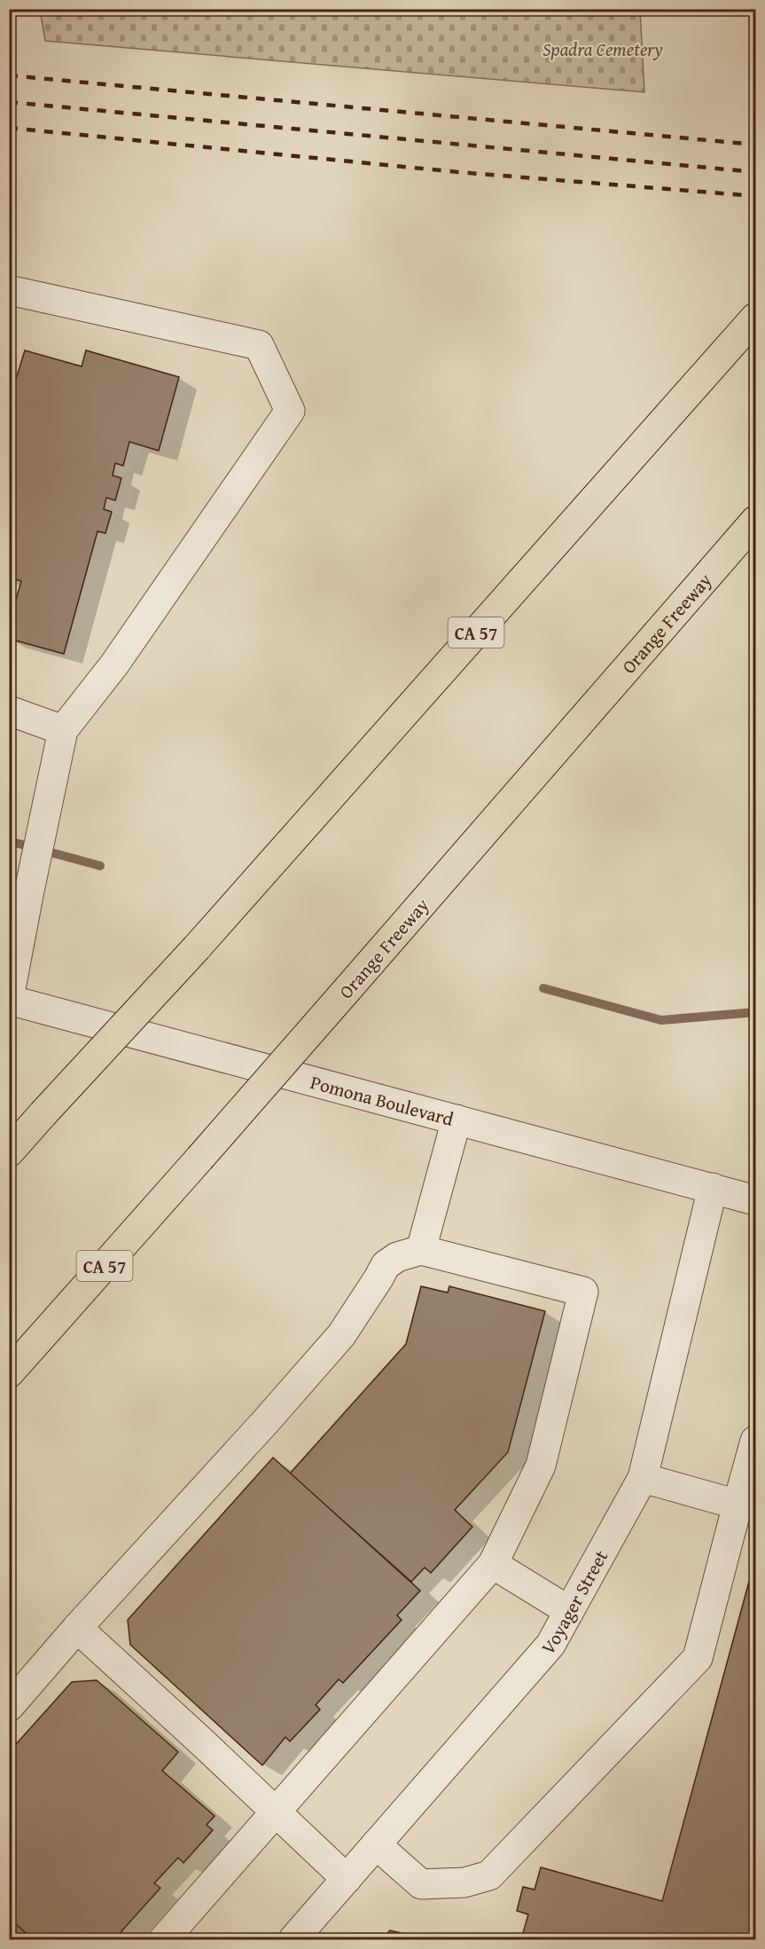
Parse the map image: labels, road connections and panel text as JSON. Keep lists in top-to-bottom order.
{
  "streets": {
    "highway": ["Orange Freeway", "CA 57"],
    "street": ["Pomona Boulevard", "Voyager Street"]
  },
  "crossings": [
    ["Pomona Boulevard", "Voyager Street"]
  ],
  "parks": ["Spadra Cemetery"]
}
